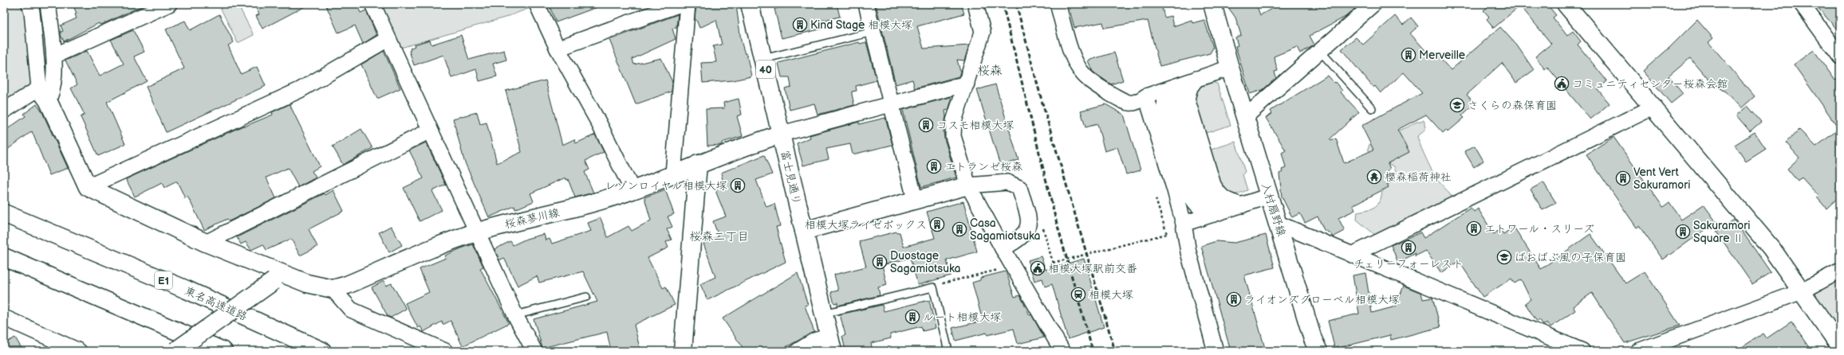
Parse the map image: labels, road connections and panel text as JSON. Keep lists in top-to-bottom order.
{
  "streets": {
    "main road": [
      "40",
      "富士見通り",
      "入村扇野線",
      "桜森蓼川線",
      "E1",
      "東名高速道路"
    ]
  },
  "crossings": [
    ["富士見通り", "桜森蓼川線"]
  ],
  "districts": ["桜森", "桜森二丁目"],
  "places": {
    "building": [
      "Kind Stage 相模大塚",
      "Merveille",
      "コスモ相模大塚",
      "エトランゼ桜森",
      "Vent Vert Sakuramori",
      "レゾンロイヤル相模大塚",
      "相模大塚ライゼボックス",
      "エトワール・スリーズ",
      "Casa Sagamiotsuka",
      "Sakuramori Square Ⅱ",
      "チェリーフォーレスト",
      "Duostage Sagamiotsuka",
      "ライオンズグローベル相模大塚",
      "ルート相模大塚"
    ],
    "public building": ["コミュニティセンター桜森会館", "相模大塚駅前交番"],
    "school or university": ["さくらの森保育園", "ばおばぶ風の子保育園"],
    "temple": ["櫻森稲荷神社"],
    "station": ["相模大塚"]
  }
}
